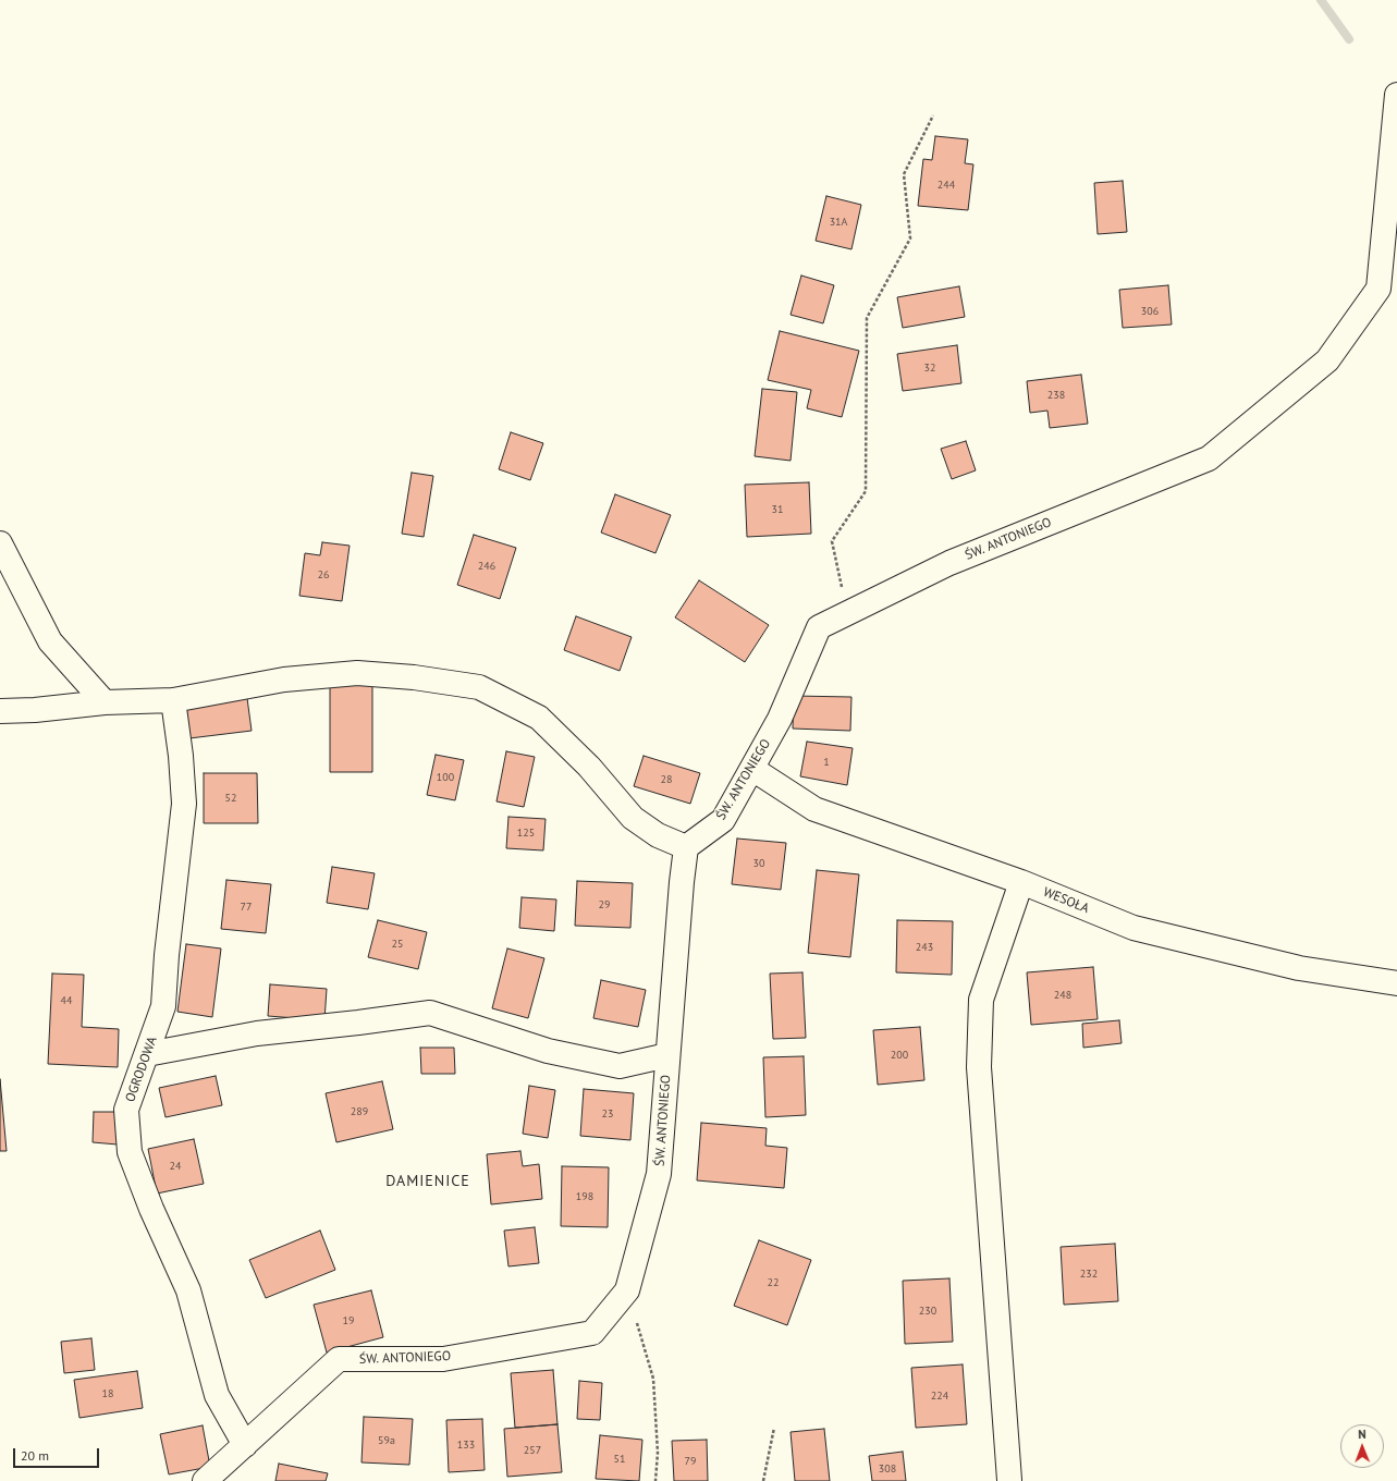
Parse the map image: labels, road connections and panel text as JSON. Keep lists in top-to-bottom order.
{
  "streets": {
    "street": ["ŚW. ANTONIEGO", "WESOŁA", "OGRODOWA"]
  },
  "crossings": [
    ["ŚW. ANTONIEGO", "WESOŁA"],
    ["ŚW. ANTONIEGO", "OGRODOWA"]
  ],
  "districts": ["DAMIENICE"],
  "house_numbers": [
    "244",
    "31A",
    "306",
    "32",
    "238",
    "31",
    "246",
    "26",
    "1",
    "100",
    "28",
    "52",
    "125",
    "30",
    "29",
    "77",
    "25",
    "243",
    "248",
    "44",
    "200",
    "289",
    "23",
    "24",
    "198",
    "232",
    "22",
    "230",
    "19",
    "18",
    "224",
    "59a",
    "133",
    "257",
    "51",
    "79",
    "308"
  ],
  "scale_bar": "20 m",
  "north": "top"
}
